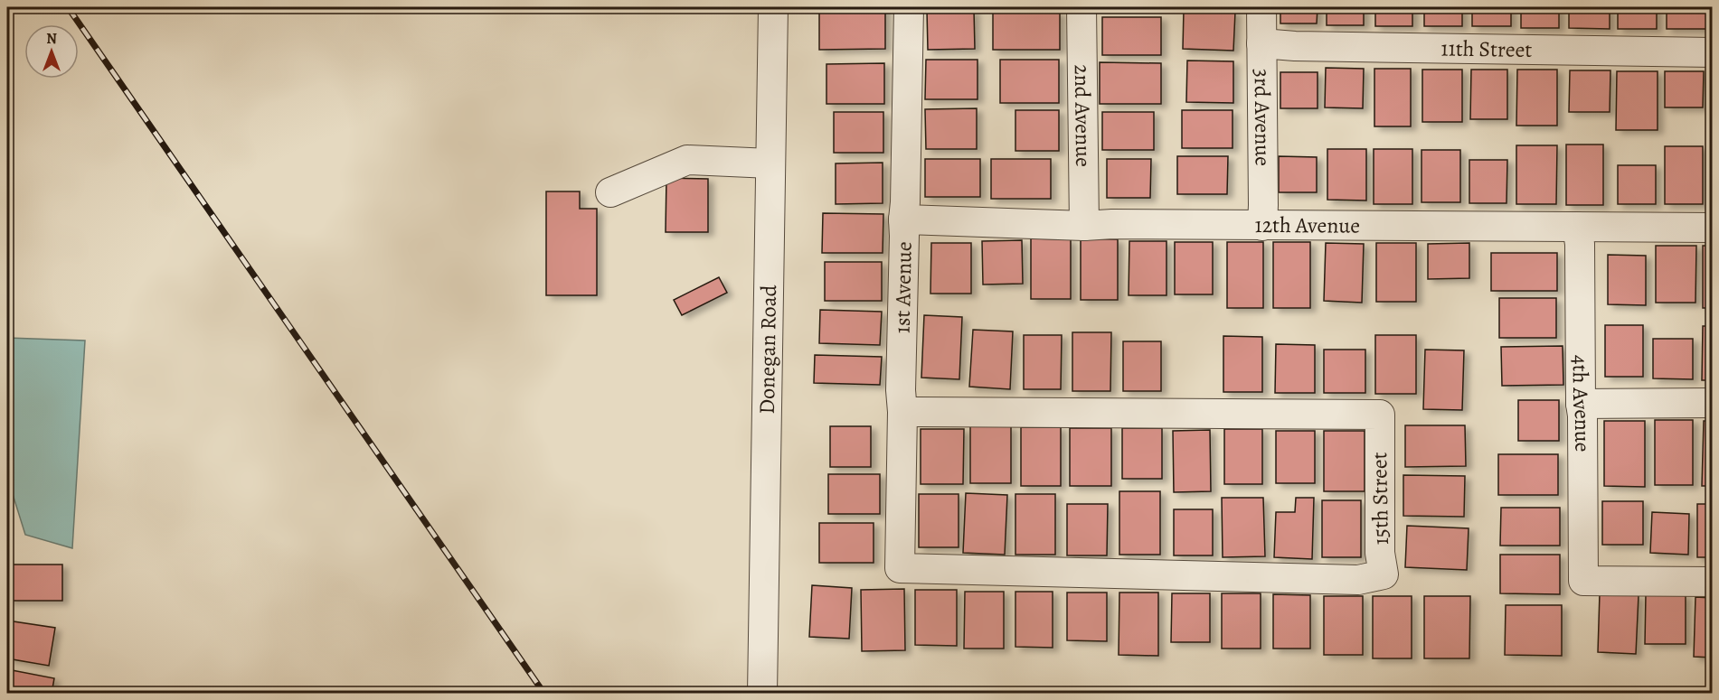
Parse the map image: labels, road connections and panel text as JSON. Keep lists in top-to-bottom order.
{
  "streets": {
    "street": [
      "11th Street",
      "2nd Avenue",
      "3rd Avenue",
      "12th Avenue",
      "1st Avenue",
      "Donegan Road",
      "4th Avenue",
      "15th Street"
    ]
  },
  "crossings": [
    ["11th Street", "3rd Avenue"],
    ["2nd Avenue", "12th Avenue"],
    ["3rd Avenue", "12th Avenue"],
    ["12th Avenue", "1st Avenue"],
    ["12th Avenue", "4th Avenue"],
    ["1st Avenue", "15th Street"]
  ],
  "north": "top"
}
